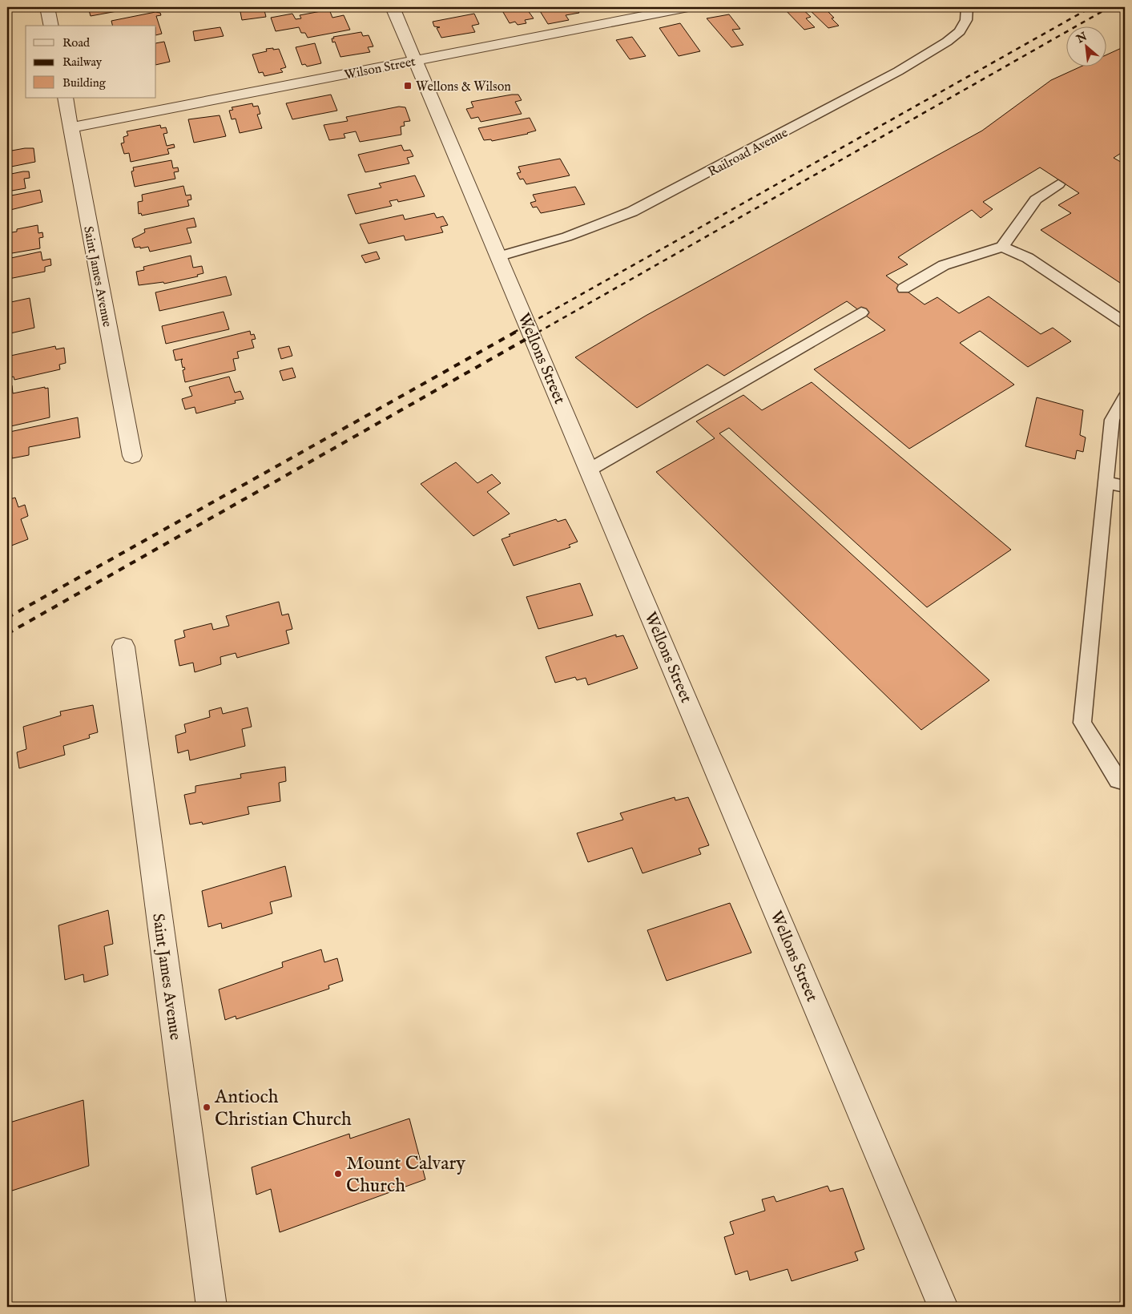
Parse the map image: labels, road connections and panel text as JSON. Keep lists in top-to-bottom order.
{
  "streets": {
    "street": ["Wilson Street", "Saint James Avenue", "Wellons Street"],
    "lane": ["Railroad Avenue"]
  },
  "crossings": [
    ["Wilson Street", "Saint James Avenue"],
    ["Wilson Street", "Wellons Street"],
    ["Railroad Avenue", "Wellons Street"]
  ],
  "places": {
    "transit": ["Wellons & Wilson"],
    "other": ["Antioch Christian Church", "Mount Calvary Church"]
  },
  "legend": ["Road", "Railway", "Building"],
  "north": "top left"
}
